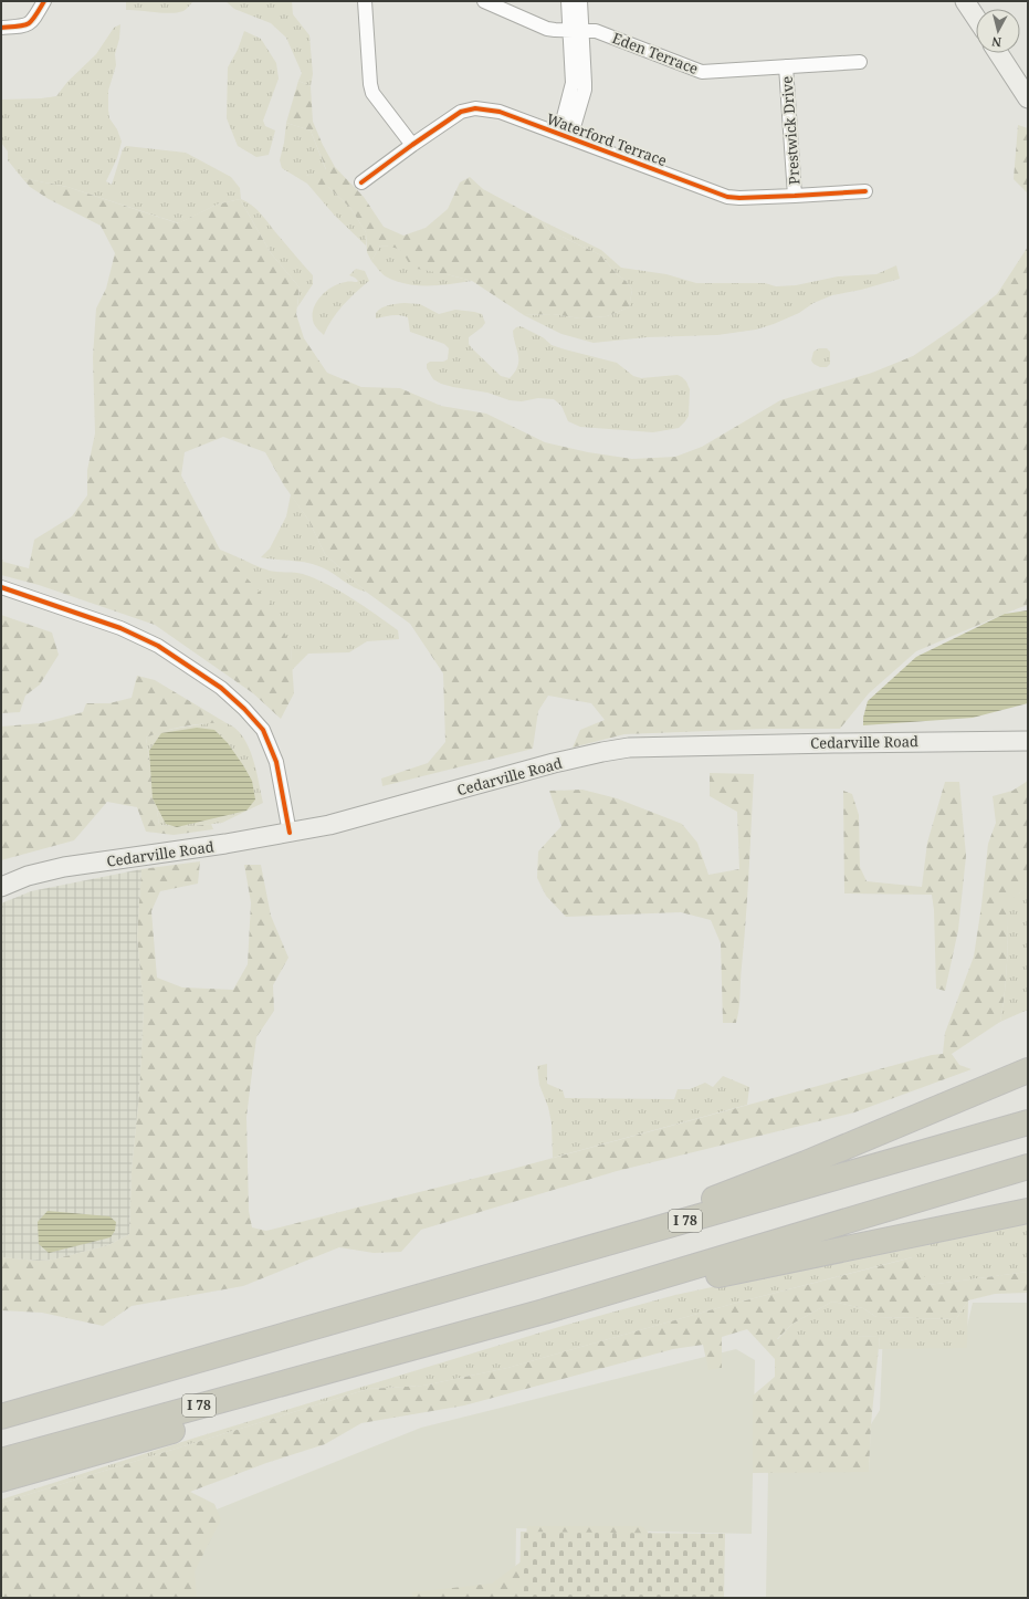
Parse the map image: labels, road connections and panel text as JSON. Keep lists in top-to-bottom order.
{
  "streets": {
    "highway": ["I 78"],
    "main road": ["Cedarville Road"],
    "street": ["Eden Terrace", "Prestwick Drive", "Waterford Terrace"]
  },
  "crossings": [
    ["Eden Terrace", "Prestwick Drive"],
    ["Prestwick Drive", "Waterford Terrace"]
  ],
  "north": "bottom"
}
